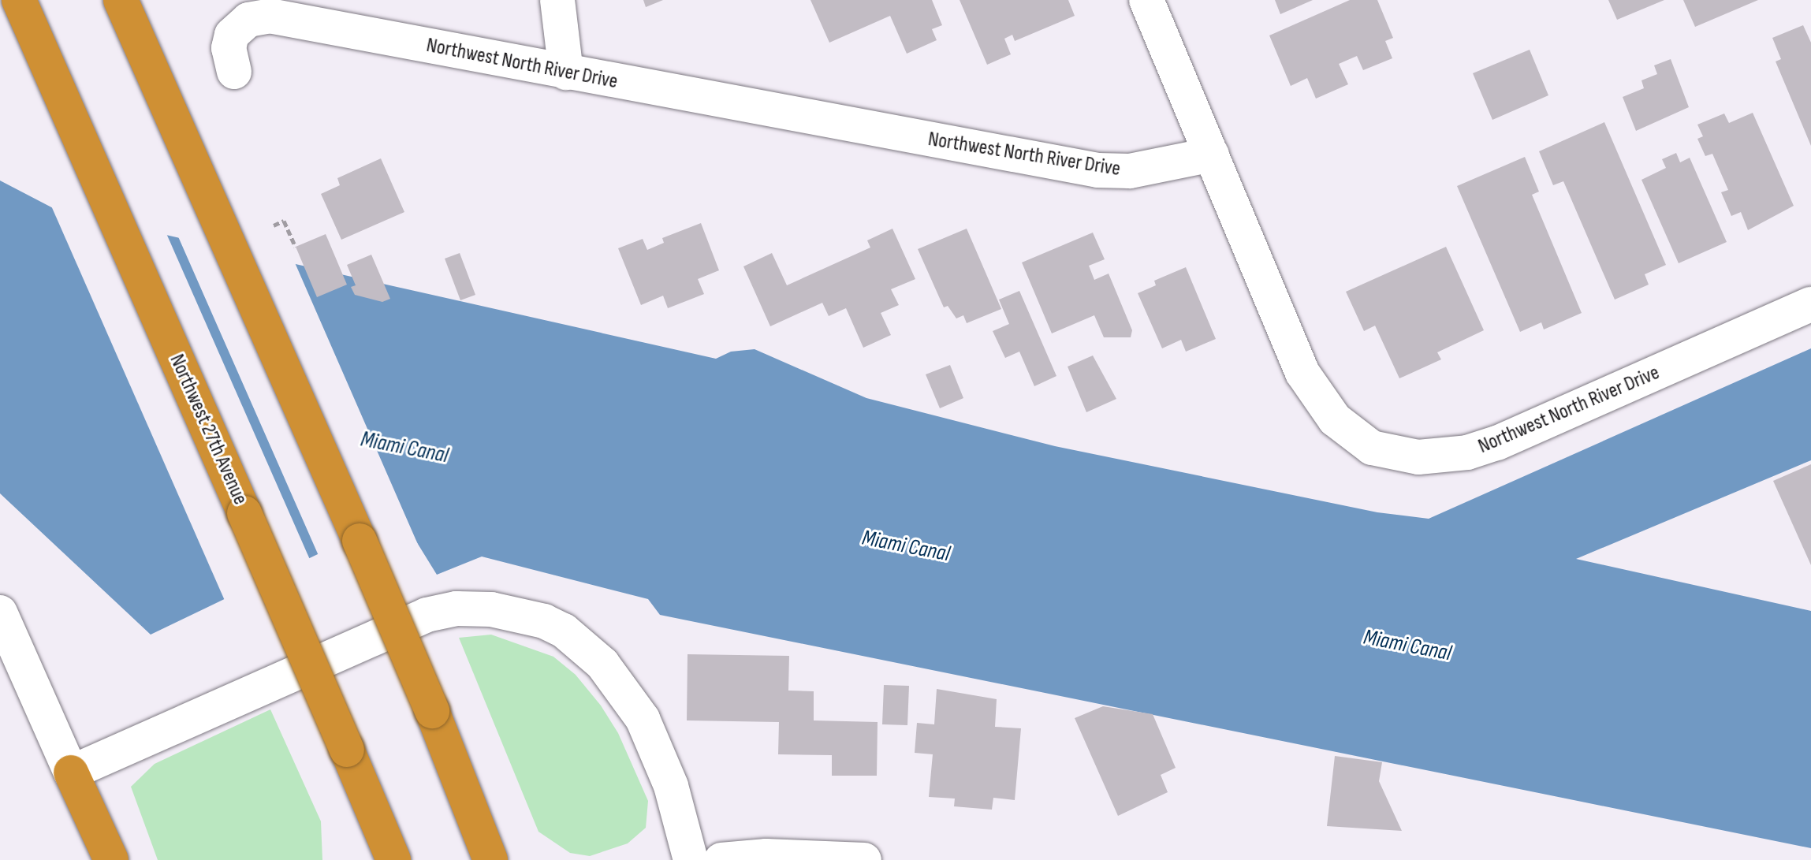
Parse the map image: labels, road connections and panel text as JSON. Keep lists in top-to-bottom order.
{
  "streets": {
    "highway": ["Northwest 27th Avenue"],
    "street": ["Northwest North River Drive"]
  },
  "water": ["Miami Canal"]
}
